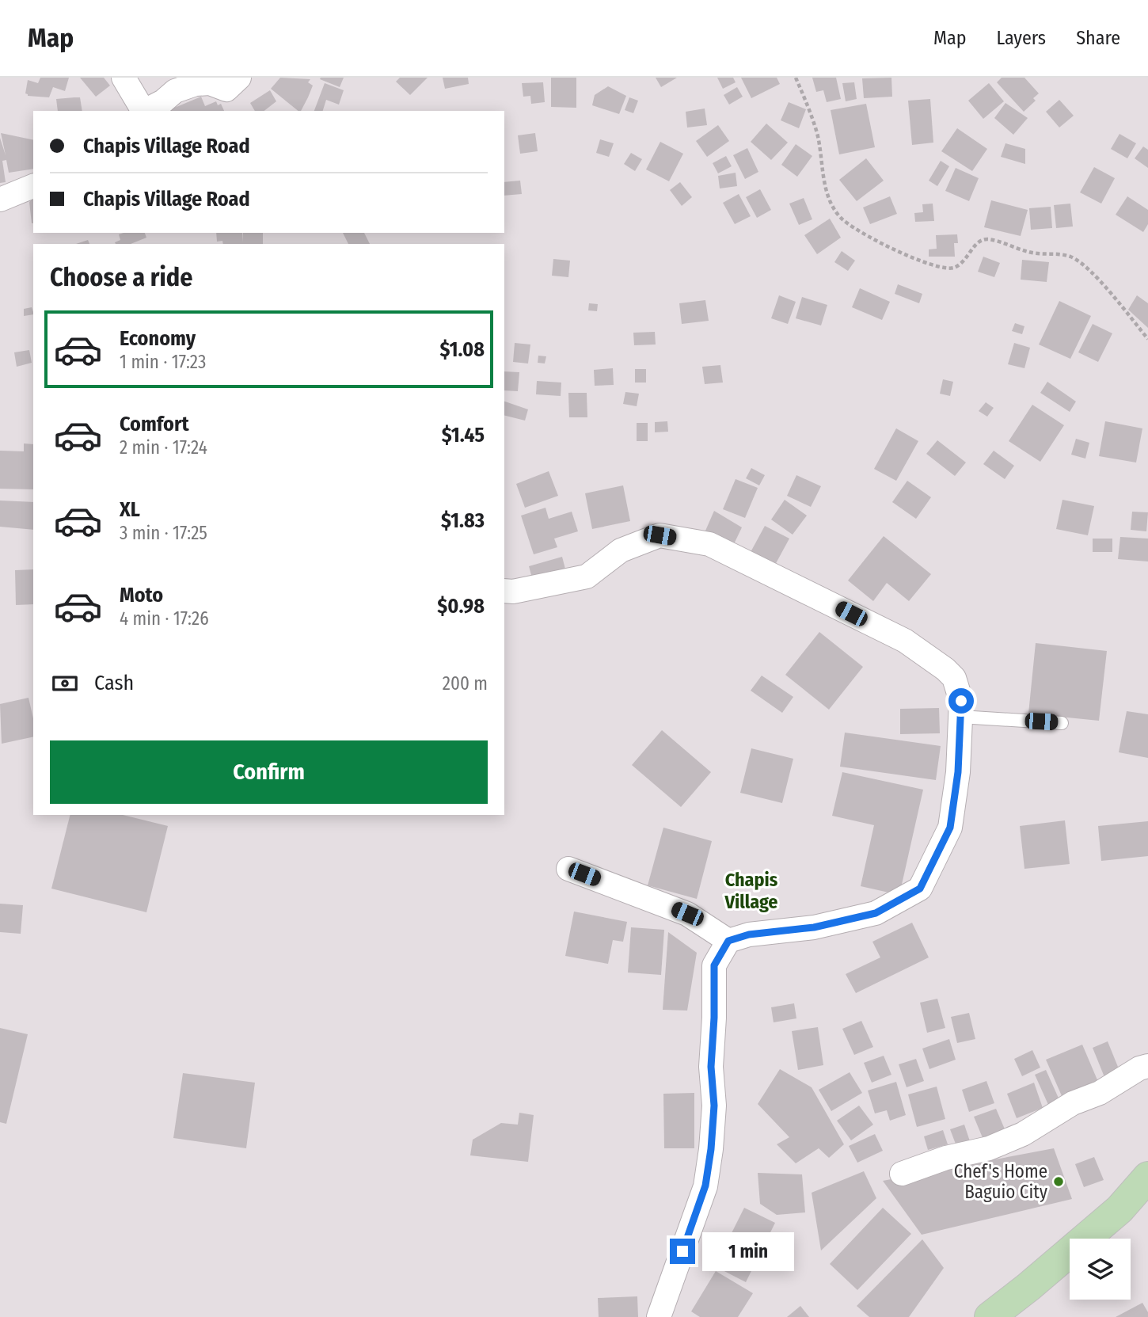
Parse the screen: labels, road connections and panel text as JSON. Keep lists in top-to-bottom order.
{
  "districts": ["Chapis Village"],
  "places": ["Chef's Home Baguio City"],
  "page": {
    "header": "Map",
    "nav": ["Map", "Layers", "Share"],
    "banner": ["Chapis Village Road", "Chapis Village Road"],
    "heading": "Choose a ride",
    "list": [
      {
        "name": "Economy",
        "note": "1 min · 17:23",
        "value": "$1.08"
      },
      {
        "name": "Comfort",
        "note": "2 min · 17:24",
        "value": "$1.45"
      },
      {
        "name": "XL",
        "note": "3 min · 17:25",
        "value": "$1.83"
      },
      {
        "name": "Moto",
        "note": "4 min · 17:26",
        "value": "$0.98"
      }
    ],
    "pay": ["Cash", "200 m"],
    "buttons": "Confirm",
    "bubble": "1 min"
  }
}
